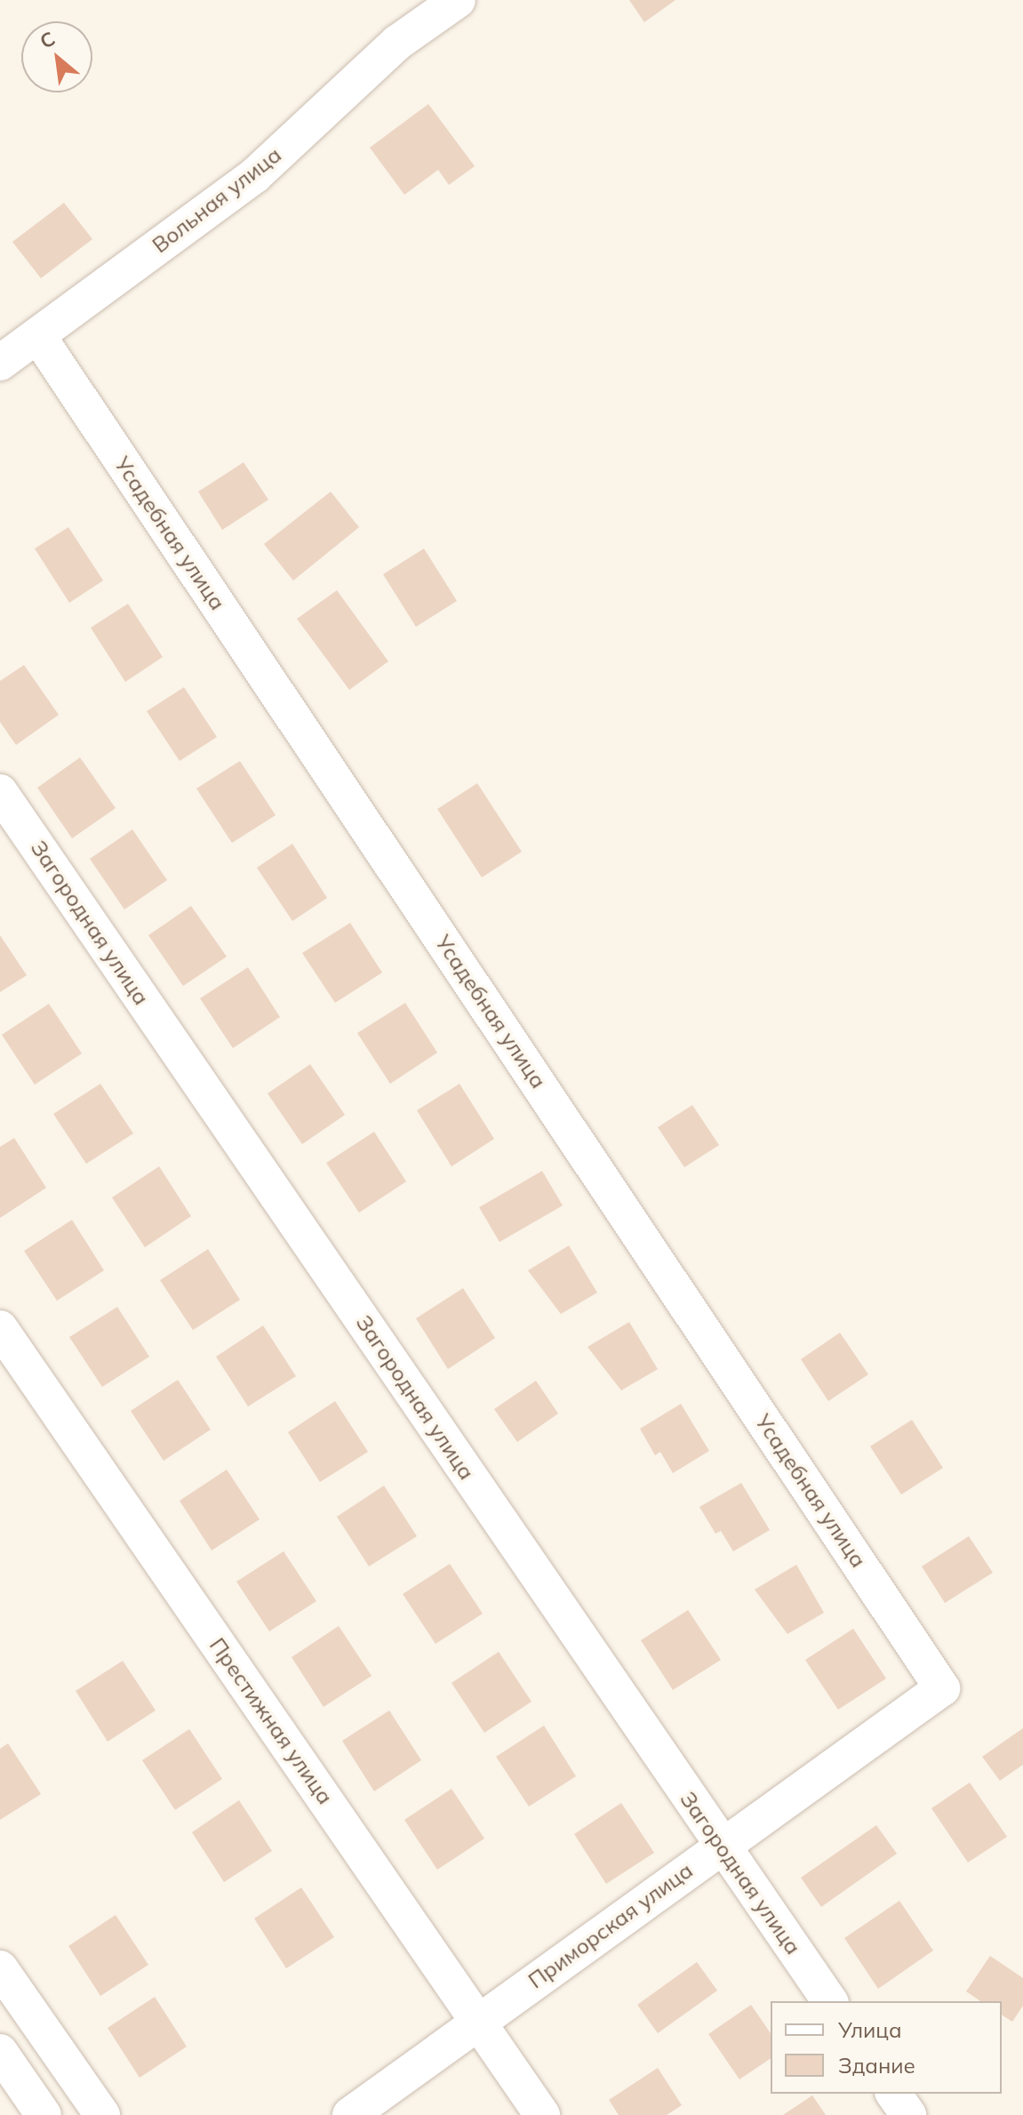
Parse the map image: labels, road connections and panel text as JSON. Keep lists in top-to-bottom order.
{
  "streets": {
    "street": [
      "Вольная улица",
      "Усадебная улица",
      "Загородная улица",
      "Престижная улица",
      "Приморская улица"
    ]
  },
  "crossings": [
    ["Вольная улица", "Усадебная улица"],
    ["Усадебная улица", "Приморская улица"],
    ["Загородная улица", "Приморская улица"],
    ["Престижная улица", "Приморская улица"]
  ],
  "legend": ["Улица", "Здание"],
  "north": "top left"
}
